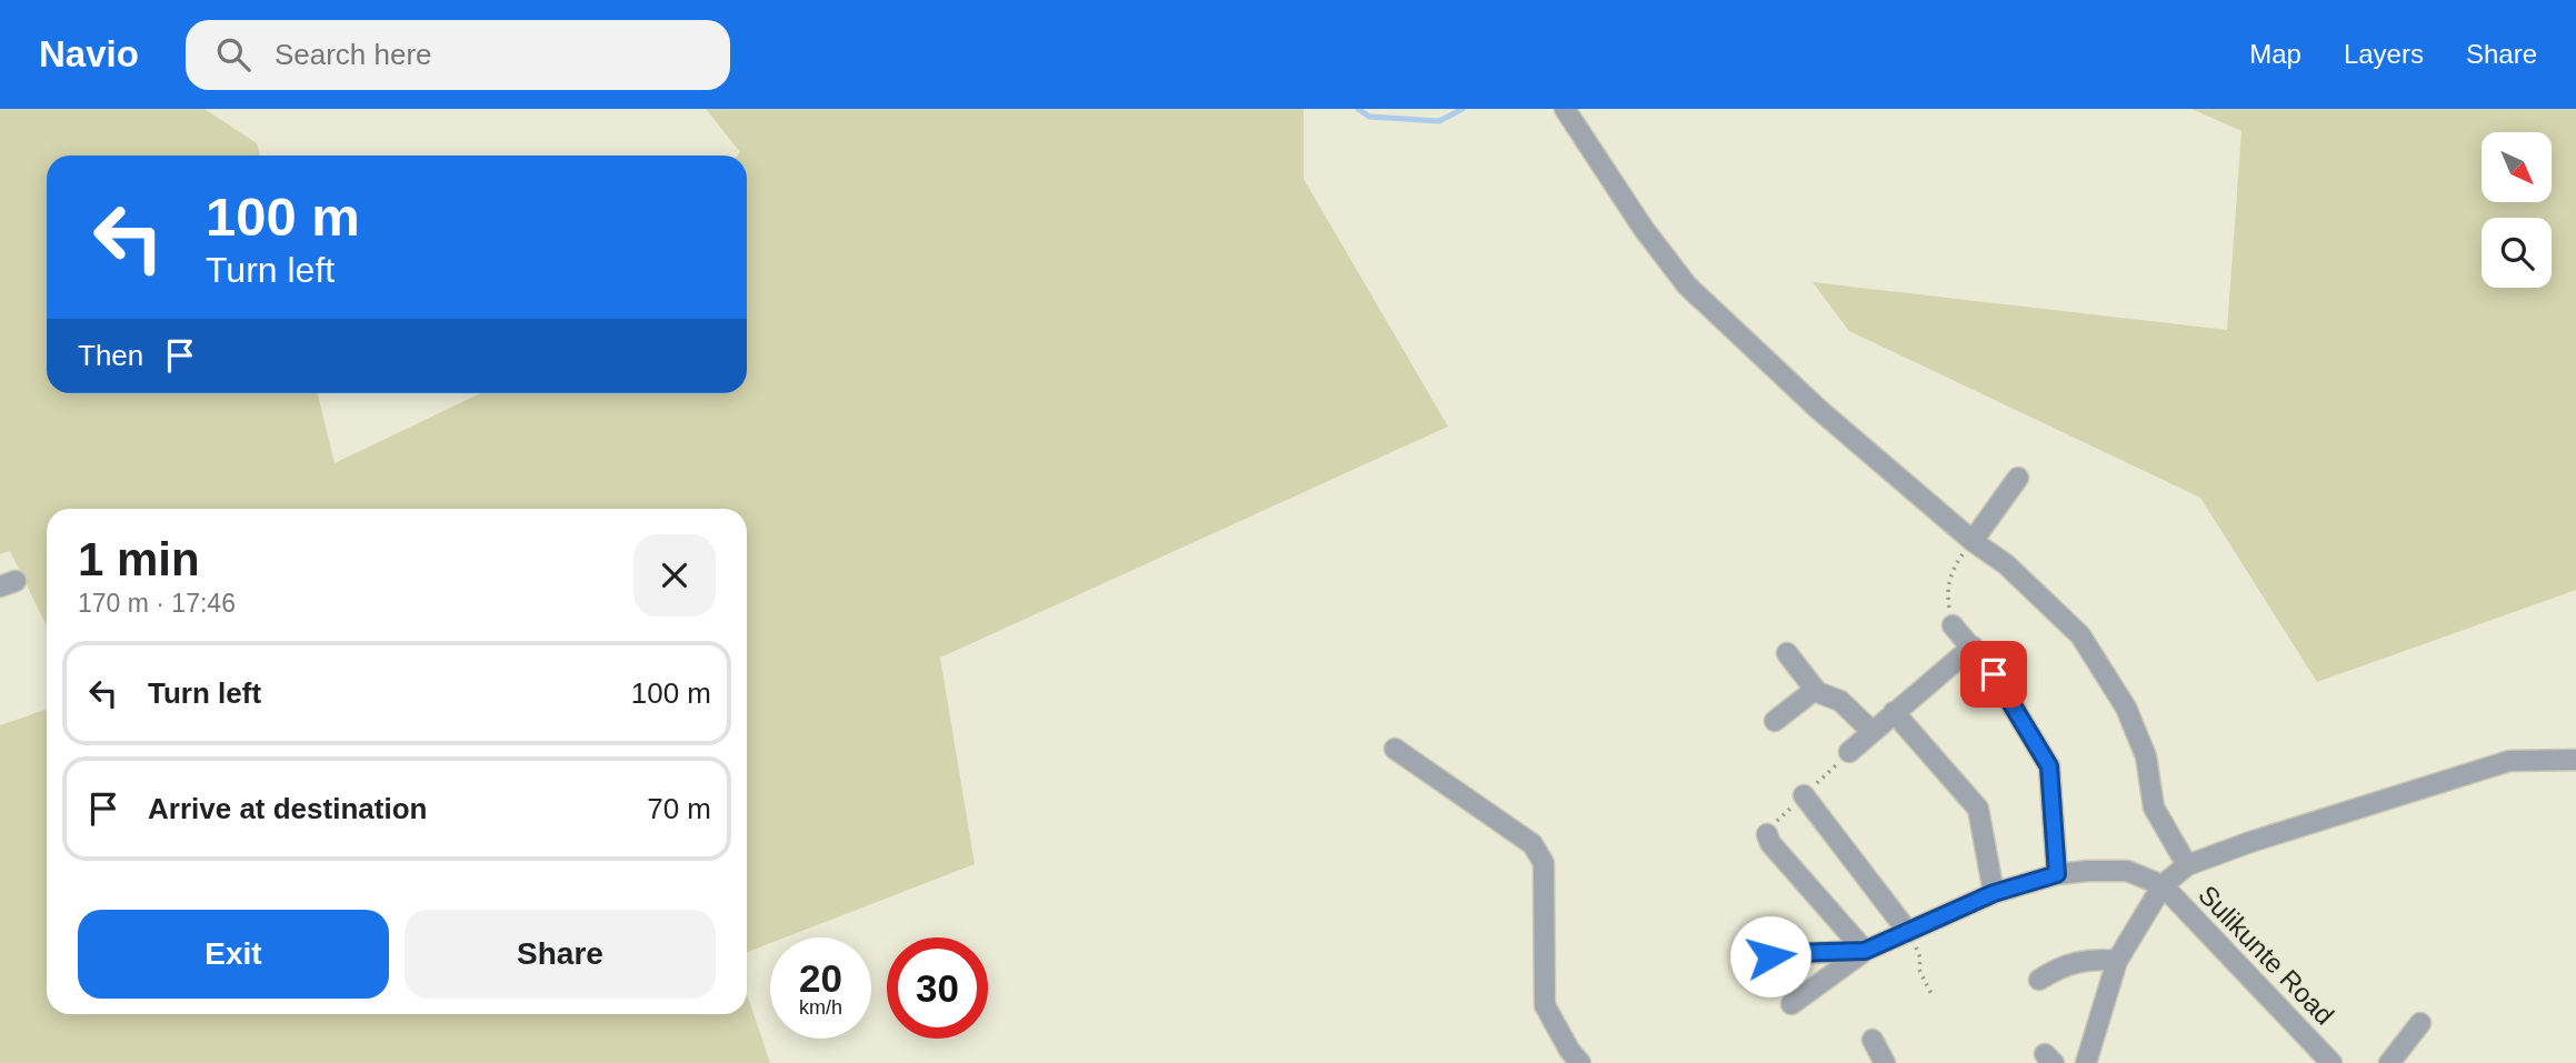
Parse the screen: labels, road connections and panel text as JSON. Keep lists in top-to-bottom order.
{
  "streets": {
    "street": ["Sulikunte Road"]
  },
  "north": "bottom right",
  "page": {
    "header": "Navio",
    "search": "Search here",
    "nav": ["Map", "Layers", "Share"],
    "turn": ["100 m", "Turn left"],
    "then": "Then",
    "heading": ["1 min", "170 m · 17:46"],
    "list": [
      {
        "name": "Turn left",
        "value": "100 m"
      },
      {
        "name": "Arrive at destination",
        "value": "70 m"
      }
    ],
    "buttons": ["Exit", "Share"],
    "speed": "20 km/h",
    "limit": "30"
  }
}
